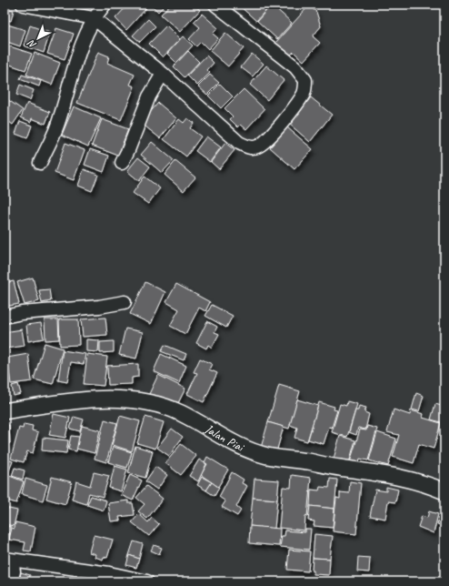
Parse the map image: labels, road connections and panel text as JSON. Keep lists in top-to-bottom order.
{
  "streets": {
    "street": ["Jalan Piai"]
  },
  "north": "bottom left"
}
